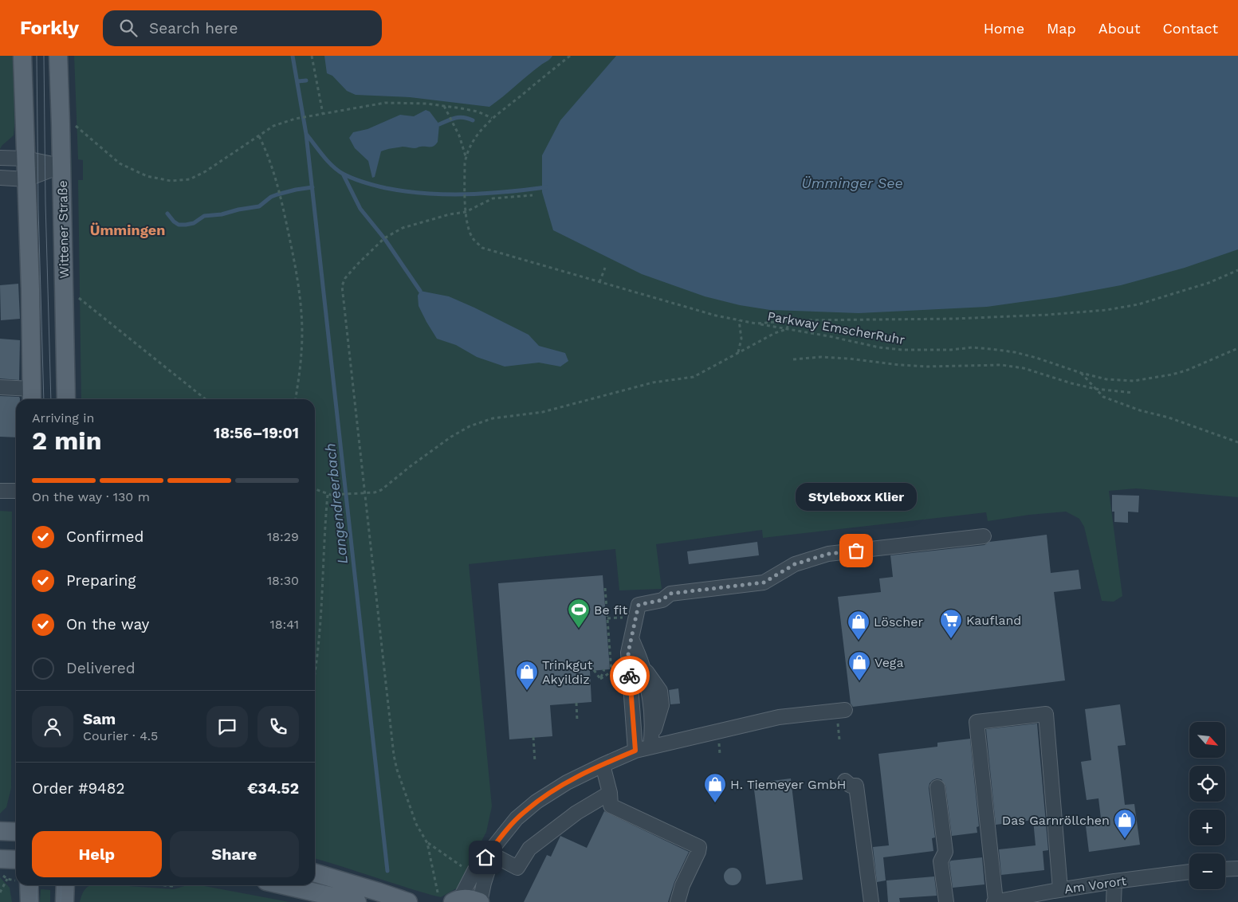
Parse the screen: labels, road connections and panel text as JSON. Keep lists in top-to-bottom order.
{
  "streets": {
    "main road": ["Wittener Straße"],
    "street": ["Am Vorort"],
    "path": ["Parkway EmscherRuhr"]
  },
  "districts": ["Ümmingen"],
  "water": ["Ümminger See", "Langendreerbach"],
  "places": {
    "other": ["Styleboxx Klier"],
    "sports": ["Be fit"],
    "supermarket": ["Kaufland"],
    "shop": [
      "Löscher",
      "Vega",
      "Trinkgut Akyildiz",
      "H. Tiemeyer GmbH",
      "Das Garnröllchen"
    ]
  },
  "north": "bottom right",
  "page": {
    "header": "Forkly",
    "search": "Search here",
    "nav": [
      "Home",
      "Map",
      "About",
      "Contact"
    ],
    "heading": ["2 min", "Arriving in", "18:56–19:01"],
    "panel": [
      "Sam",
      "Courier · 4.5",
      "Order #9482",
      "€34.52"
    ],
    "bar": "On the way · 130 m",
    "bubble": "Styleboxx Klier",
    "list": [
      ["Confirmed", "18:29"],
      ["Preparing", "18:30"],
      ["On the way", "18:41"],
      "Delivered"
    ],
    "map_buttons": ["+", "−"],
    "buttons": ["Help", "Share"]
  }
}
